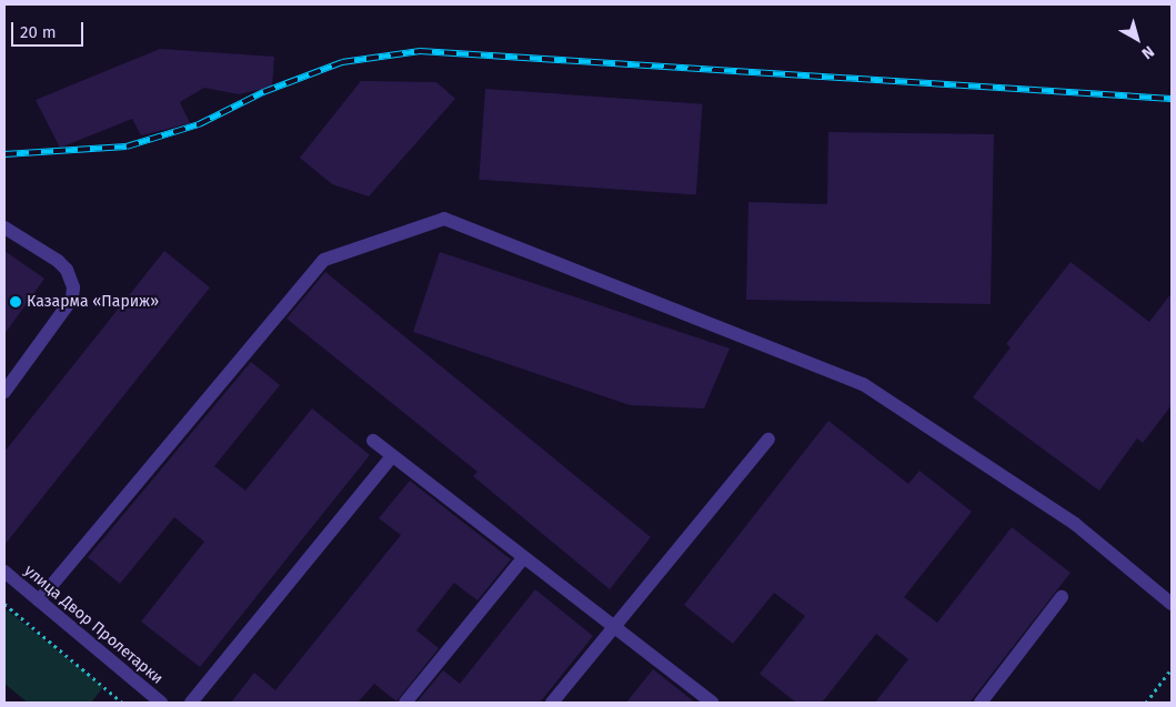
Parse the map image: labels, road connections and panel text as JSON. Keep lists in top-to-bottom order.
{
  "streets": {
    "street": ["улица Двор Пролетарки"]
  },
  "places": ["Казарма «Париж»"],
  "scale_bar": "20 m",
  "north": "bottom right"
}
